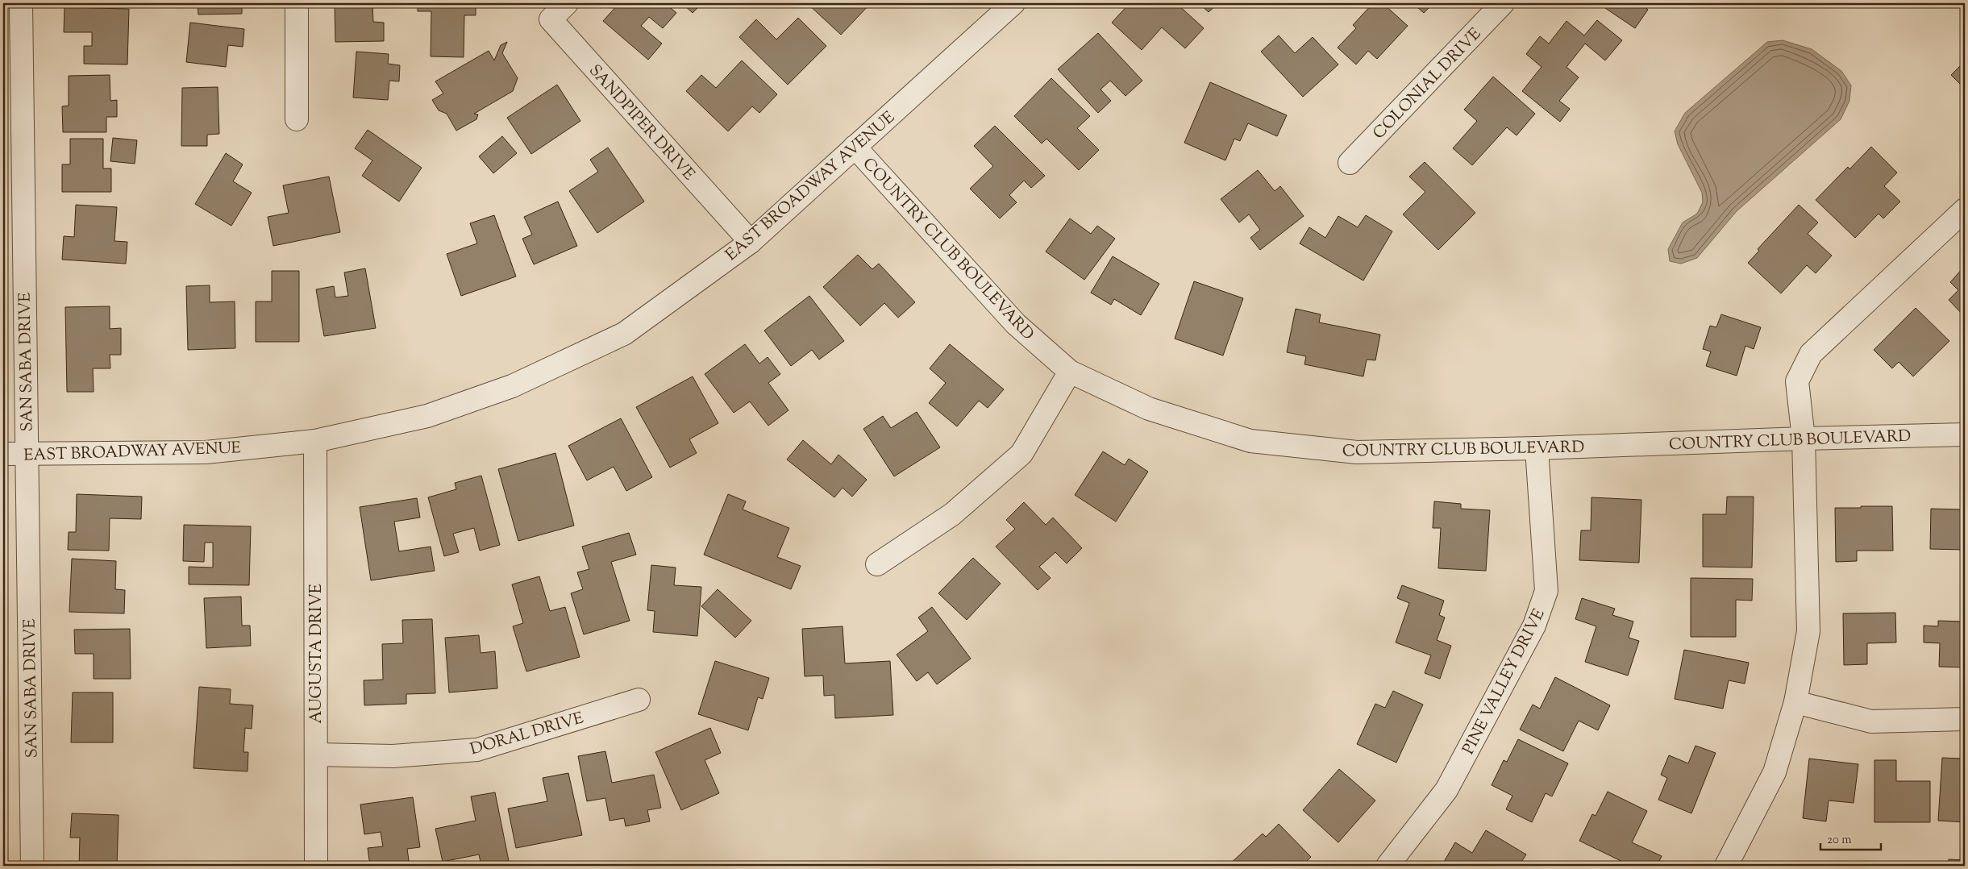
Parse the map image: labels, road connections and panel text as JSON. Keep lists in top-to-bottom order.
{
  "streets": {
    "street": [
      "COLONIAL DRIVE",
      "SANDPIPER DRIVE",
      "EAST BROADWAY AVENUE",
      "COUNTRY CLUB BOULEVARD",
      "SAN SABA DRIVE",
      "AUGUSTA DRIVE",
      "PINE VALLEY DRIVE",
      "DORAL DRIVE"
    ]
  },
  "crossings": [
    ["SANDPIPER DRIVE", "EAST BROADWAY AVENUE"],
    ["EAST BROADWAY AVENUE", "COUNTRY CLUB BOULEVARD"],
    ["EAST BROADWAY AVENUE", "SAN SABA DRIVE"],
    ["EAST BROADWAY AVENUE", "AUGUSTA DRIVE"],
    ["COUNTRY CLUB BOULEVARD", "PINE VALLEY DRIVE"],
    ["AUGUSTA DRIVE", "DORAL DRIVE"]
  ],
  "scale_bar": "20 m"
}
